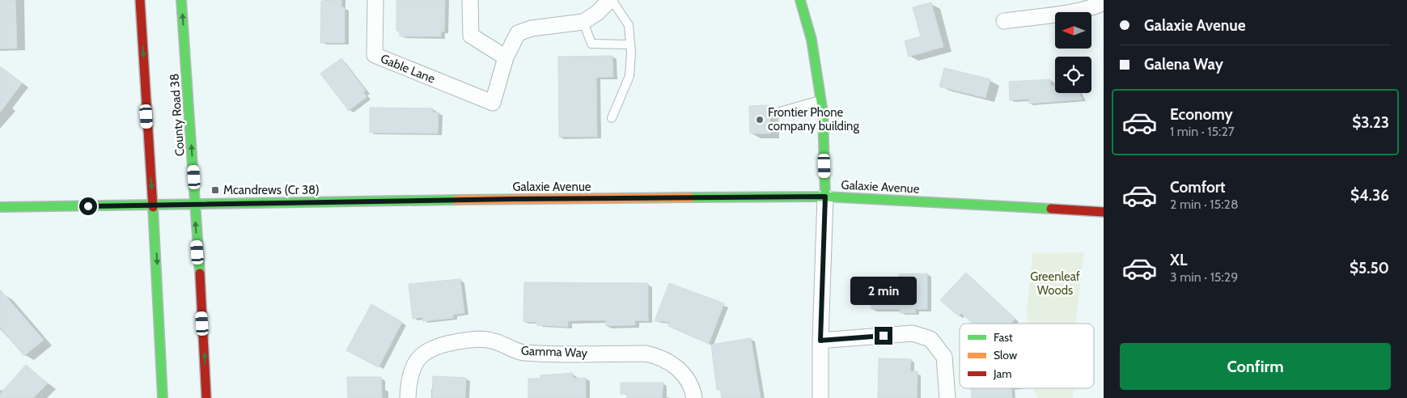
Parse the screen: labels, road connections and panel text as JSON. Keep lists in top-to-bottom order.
{
  "streets": {
    "street": [
      "Gable Lane",
      "County Road 38",
      "Galaxie Avenue",
      "Gamma Way"
    ]
  },
  "crossings": [
    ["County Road 38", "Galaxie Avenue"]
  ],
  "parks": ["Greenleaf Woods"],
  "places": {
    "other": ["Frontier Phone company building"],
    "transit": ["Mcandrews (Cr 38)"]
  },
  "legend": ["Fast", "Slow", "Jam"],
  "north": "left",
  "page": {
    "banner": ["Galaxie Avenue", "Galena Way"],
    "list": [
      {
        "name": "Economy",
        "note": "1 min · 15:27",
        "value": "$3.23"
      },
      {
        "name": "Comfort",
        "note": "2 min · 15:28",
        "value": "$4.36"
      },
      {
        "name": "XL",
        "note": "3 min · 15:29",
        "value": "$5.50"
      }
    ],
    "bubble": "2 min",
    "buttons": "Confirm"
  }
}
